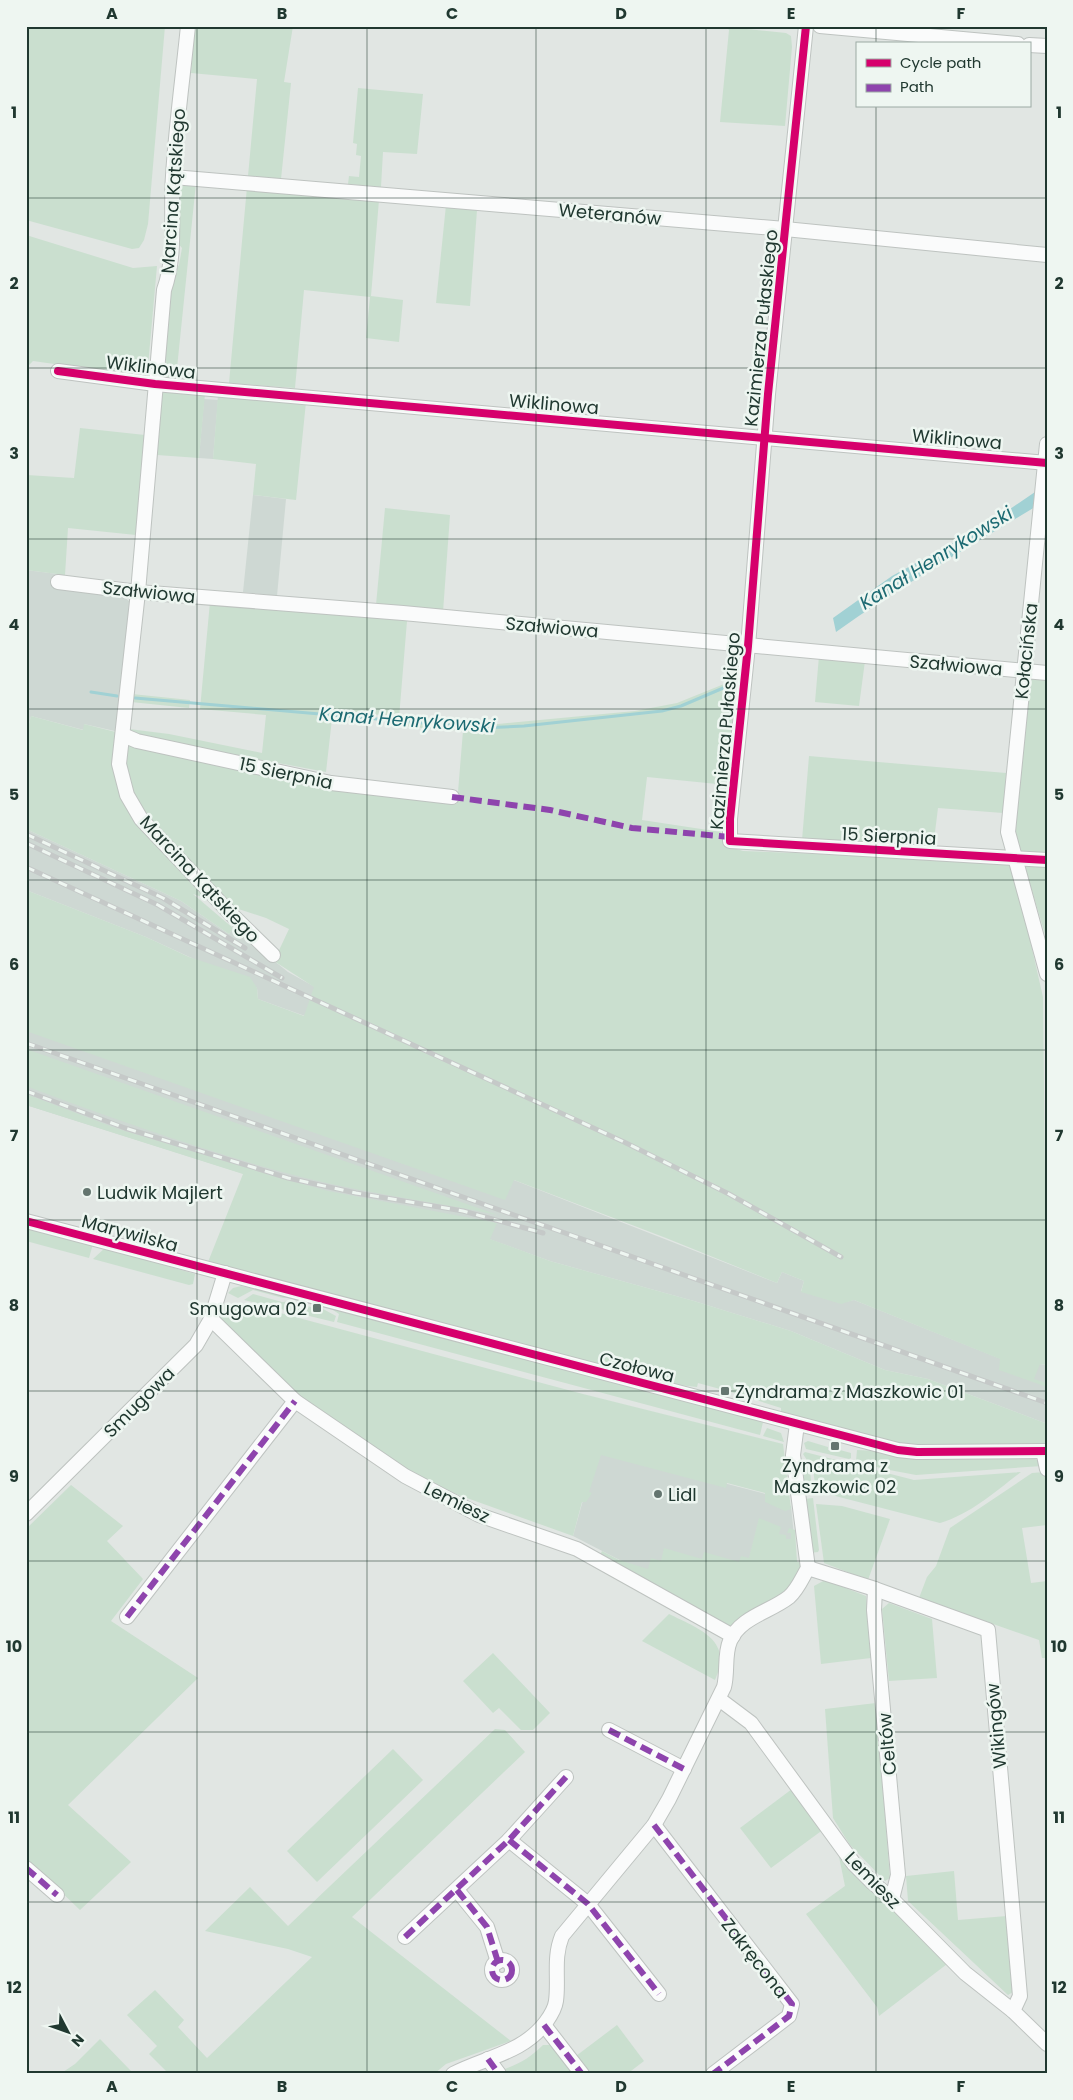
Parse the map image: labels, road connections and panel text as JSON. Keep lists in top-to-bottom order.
{
  "streets": {
    "street": [
      "Marcina Kątskiego",
      "Weteranów",
      "Kazimierza Pułaskiego",
      "Wiklinowa",
      "Szałwiowa",
      "Kołacińska",
      "15 Sierpnia",
      "Marywilska",
      "Czołowa",
      "Smugowa",
      "Lemiesz",
      "Wikingów",
      "Celtów",
      "Zakręcona"
    ]
  },
  "crossings": [
    ["Marcina Kątskiego", "Weteranów"],
    ["Marcina Kątskiego", "Wiklinowa"],
    ["Marcina Kątskiego", "Szałwiowa"],
    ["Marcina Kątskiego", "15 Sierpnia"],
    ["Weteranów", "Kazimierza Pułaskiego"],
    ["Kazimierza Pułaskiego", "Wiklinowa"],
    ["Kazimierza Pułaskiego", "Szałwiowa"],
    ["Kazimierza Pułaskiego", "15 Sierpnia"],
    ["Wiklinowa", "Kołacińska"],
    ["Szałwiowa", "Kołacińska"],
    ["Kołacińska", "15 Sierpnia"],
    ["Marywilska", "Czołowa"],
    ["Marywilska", "Smugowa"],
    ["Czołowa", "Smugowa"],
    ["Smugowa", "Lemiesz"],
    ["Lemiesz", "Wikingów"],
    ["Lemiesz", "Celtów"],
    ["Wikingów", "Celtów"]
  ],
  "water": ["Kanał Henrykowski"],
  "places": {
    "other": ["Ludwik Majlert", "Lidl"],
    "transit": ["Smugowa 02", "Zyndrama z Maszkowic 01", "Zyndrama z Maszkowic 02"]
  },
  "legend": ["Cycle path", "Path"],
  "north": "bottom right",
  "grid": {
    "columns": [
      "A",
      "B",
      "C",
      "D",
      "E",
      "F"
    ],
    "rows": [
      "1",
      "2",
      "3",
      "4",
      "5",
      "6",
      "7",
      "8",
      "9",
      "10",
      "11",
      "12"
    ]
  }
}
